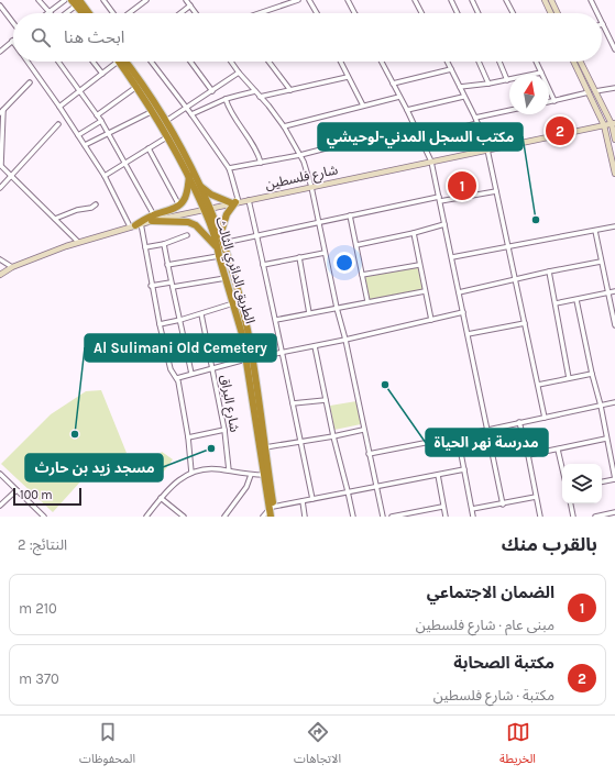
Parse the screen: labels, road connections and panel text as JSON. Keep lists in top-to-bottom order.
{
  "streets": {
    "highway": ["الطريق الدائري الثالث"],
    "street": ["شارع فلسطين", "شارع البراق"]
  },
  "crossings": [
    ["شارع فلسطين", "الطريق الدائري الثالث"]
  ],
  "places": [
    "مكتب السجل المدني-لوحيشي",
    "مدرسة نهر الحياة",
    "Al Sulimani Old Cemetery",
    "مسجد زيد بن حارث"
  ],
  "scale_bar": "100 m",
  "north": "top",
  "page": {
    "search": "ابحث هنا",
    "pins": ["2", "1"],
    "scale": "100 m",
    "heading": ["بالقرب منك", "النتائج: 2"],
    "list": [
      {
        "mark": "1",
        "name": "الضمان الاجتماعي",
        "note": "مبنى عام · شارع فلسطين",
        "value": "210 m"
      },
      {
        "mark": "2",
        "name": "مكتبة الصحابة",
        "note": "مكتبة · شارع فلسطين",
        "value": "370 m"
      }
    ],
    "nav": ["الخريطة", "الاتجاهات", "المحفوظات"]
  }
}
